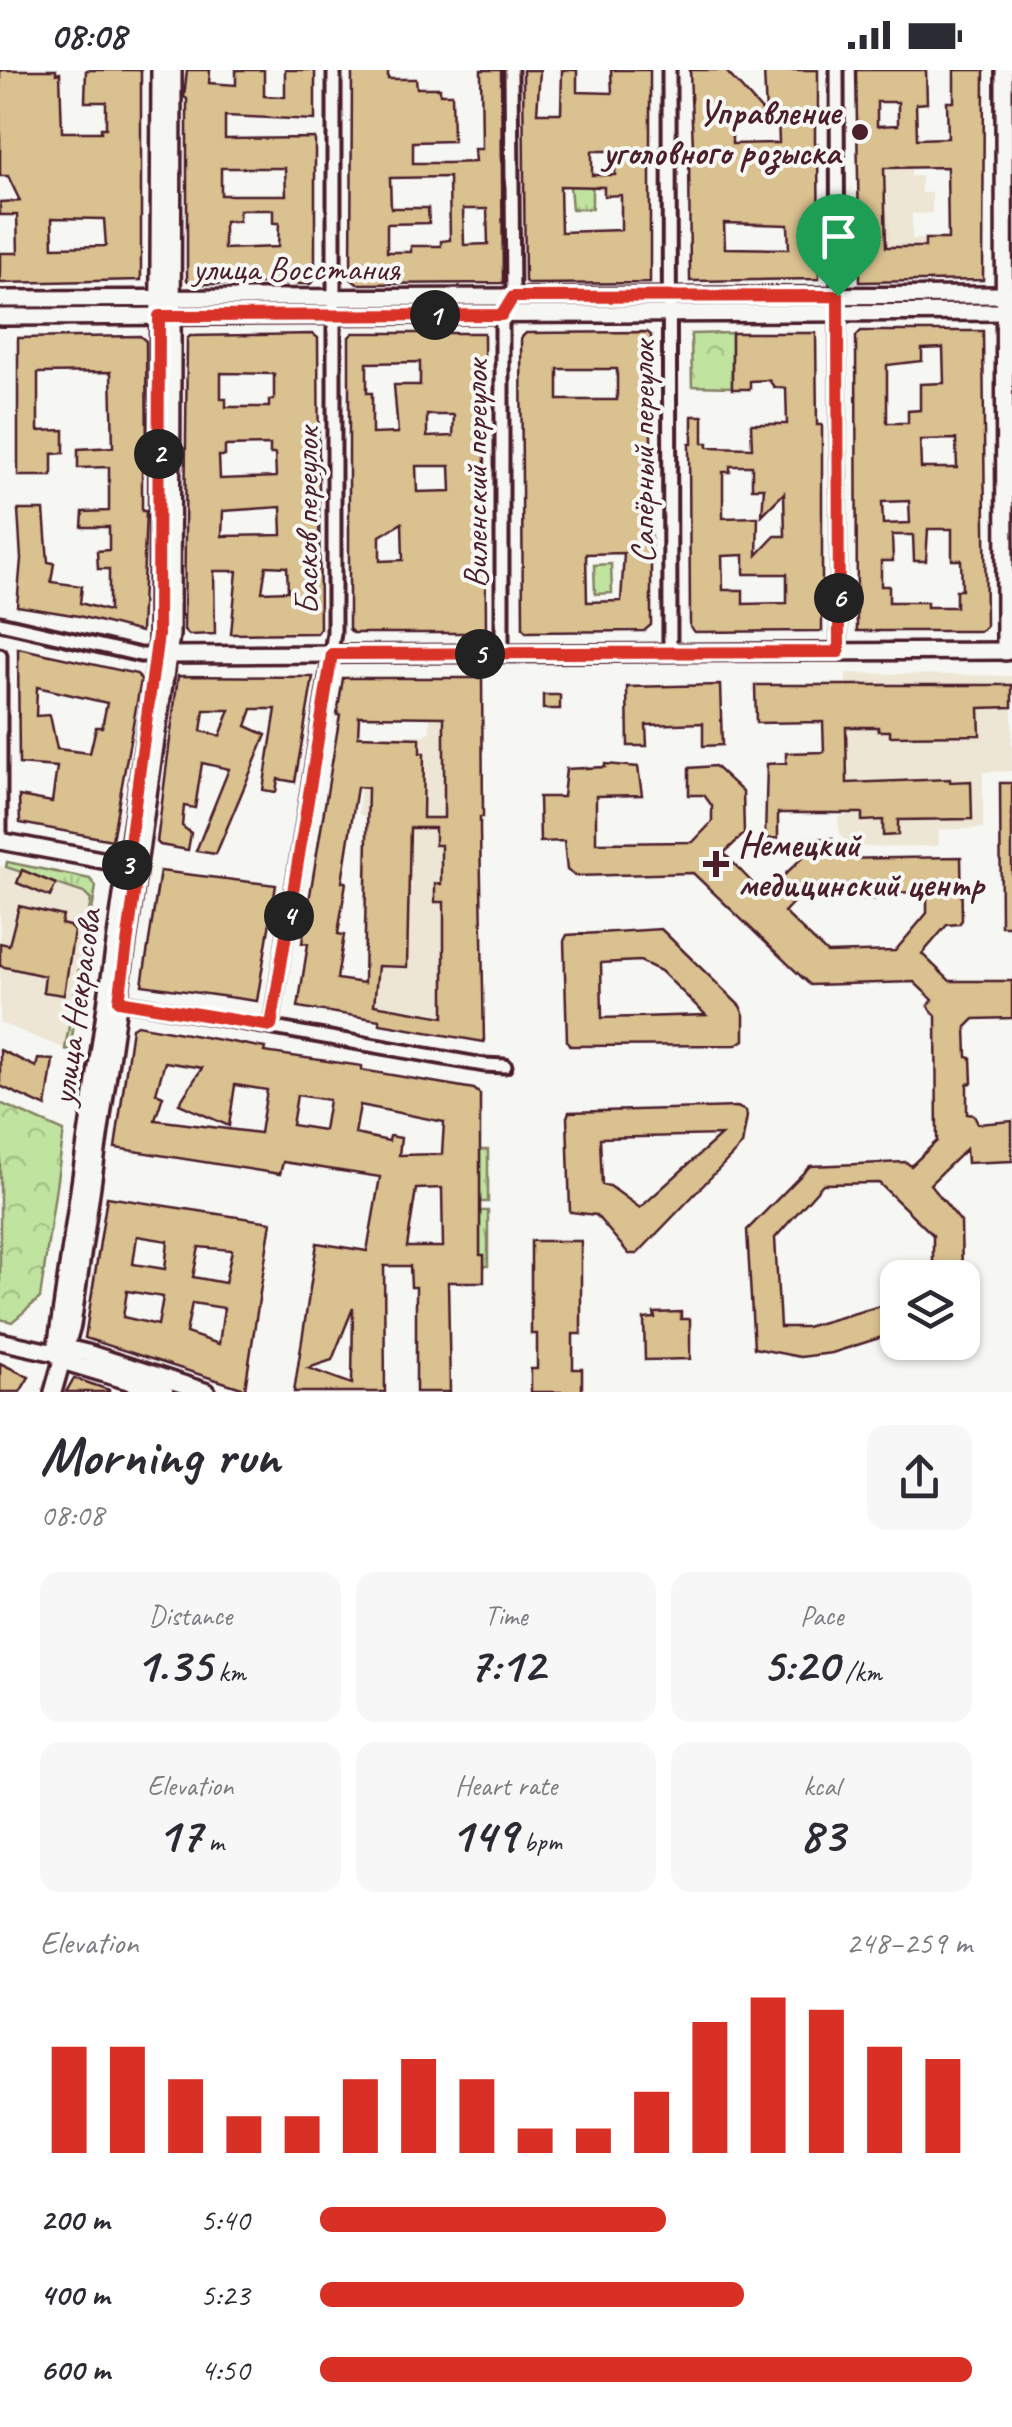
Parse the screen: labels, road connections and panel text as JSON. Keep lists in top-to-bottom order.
{
  "streets": {
    "street": [
      "улица Восстания",
      "Сапёрный переулок",
      "Виленский переулок",
      "Басков переулок",
      "улица Некрасова"
    ]
  },
  "crossings": [
    ["улица Восстания", "Сапёрный переулок"],
    ["улица Восстания", "Виленский переулок"],
    ["улица Восстания", "Басков переулок"],
    ["улица Восстания", "улица Некрасова"]
  ],
  "places": {
    "other": ["Управление уголовного розыска"],
    "health": ["Немецкий медицинский центр"]
  },
  "page": {
    "status": "08:08",
    "pins": [
      "1",
      "2",
      "6",
      "5",
      "3",
      "4"
    ],
    "heading": ["Morning run", "08:08"],
    "stats": [
      ["Distance", "1.35 km"],
      ["Time", "7:12"],
      ["Pace", "5:20 /km"],
      ["Elevation", "17 m"],
      ["Heart rate", "149 bpm"],
      ["kcal", "83"]
    ],
    "chart": ["Elevation", "248–259 m"],
    "list": [
      {
        "name": "200 m",
        "note": "5:40"
      },
      {
        "name": "400 m",
        "note": "5:23"
      },
      {
        "name": "600 m",
        "note": "4:50"
      }
    ]
  }
}
